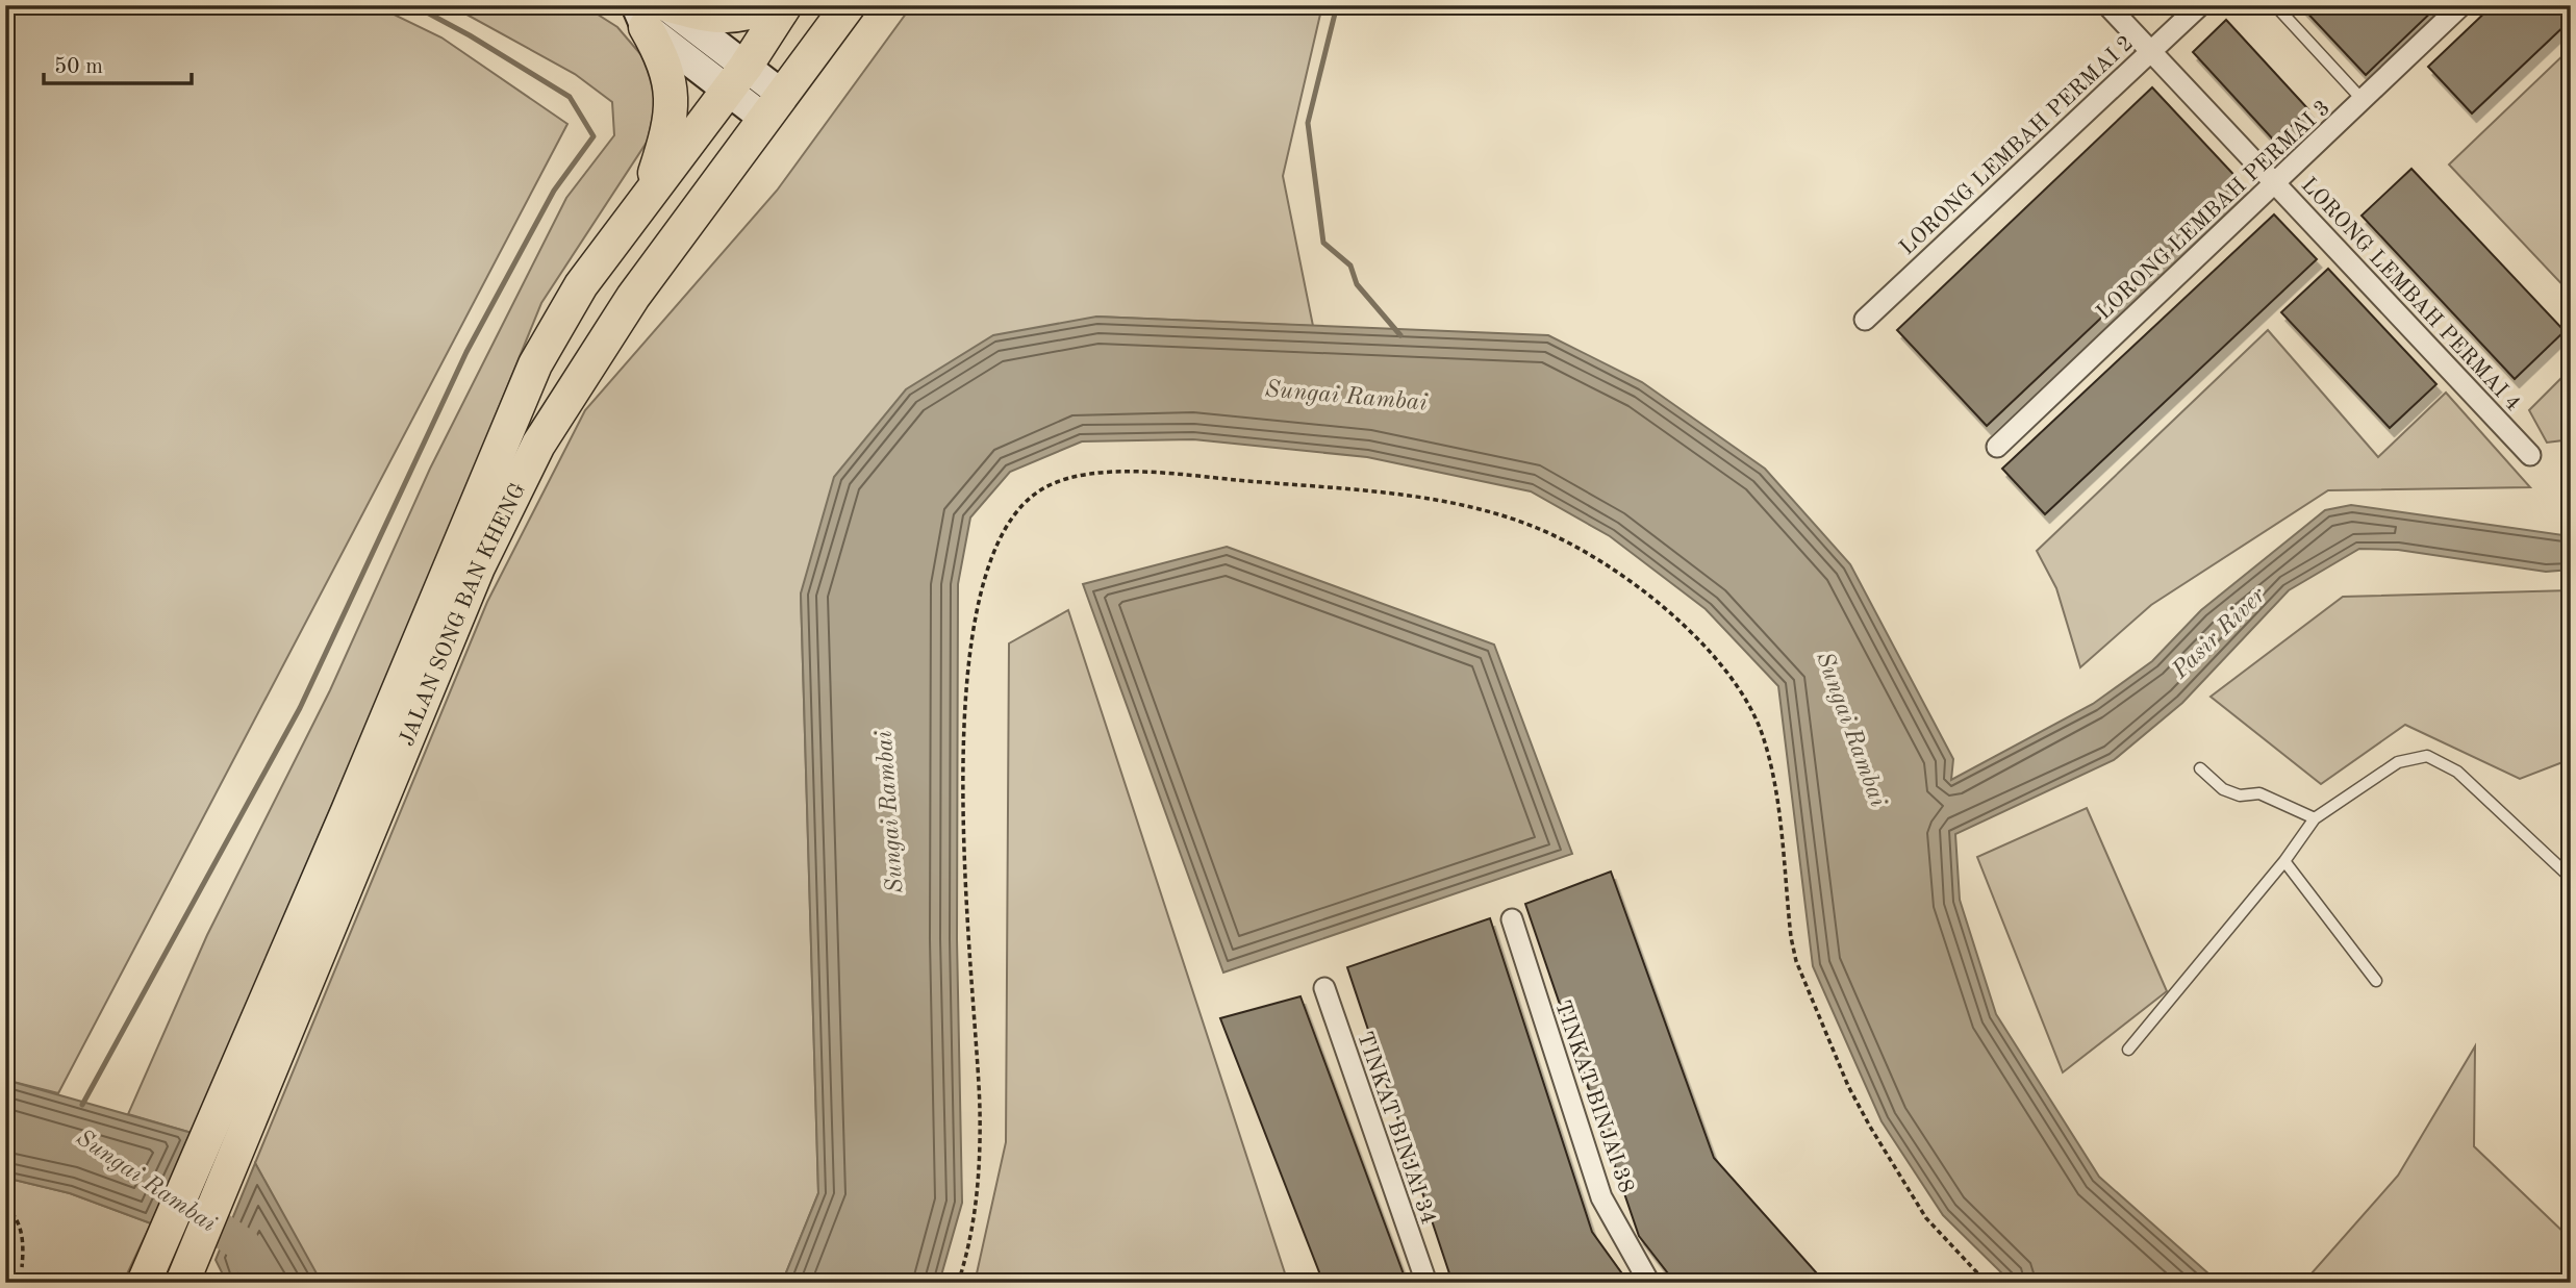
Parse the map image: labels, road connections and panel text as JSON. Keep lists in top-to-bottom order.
{
  "streets": {
    "main road": ["JALAN SONG BAN KHENG"],
    "street": [
      "LORONG LEMBAH PERMAI 2",
      "LORONG LEMBAH PERMAI 3",
      "LORONG LEMBAH PERMAI 4",
      "TINKAT BINJAI 38",
      "TINKAT BINJAI 34"
    ]
  },
  "crossings": [
    ["LORONG LEMBAH PERMAI 2", "LORONG LEMBAH PERMAI 4"],
    ["LORONG LEMBAH PERMAI 3", "LORONG LEMBAH PERMAI 4"]
  ],
  "water": ["Sungai Rambai", "Pasir River"],
  "scale_bar": "50 m"
}
